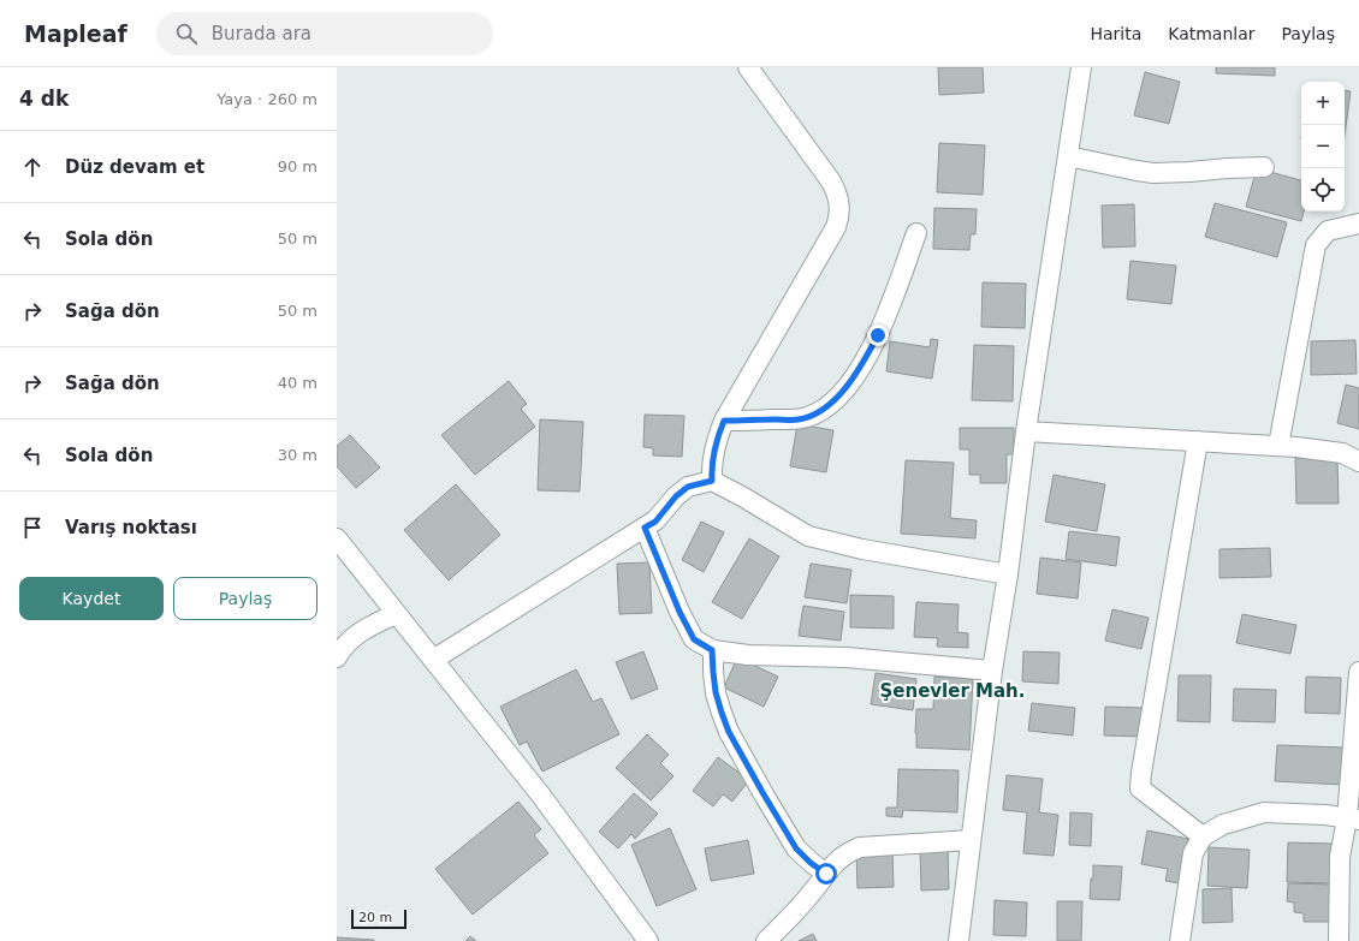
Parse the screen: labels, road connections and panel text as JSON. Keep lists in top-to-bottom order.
{
  "districts": ["Şenevler Mah."],
  "scale_bar": "20 m",
  "page": {
    "header": "Mapleaf",
    "search": "Burada ara",
    "nav": ["Harita", "Katmanlar", "Paylaş"],
    "heading": ["4 dk", "Yaya · 260 m"],
    "map_buttons": ["+", "−"],
    "list": [
      ["Düz devam et", "90 m"],
      ["Sola dön", "50 m"],
      ["Sağa dön", "50 m"],
      ["Sağa dön", "40 m"],
      ["Sola dön", "30 m"],
      "Varış noktası"
    ],
    "buttons": ["Kaydet", "Paylaş"],
    "scale": "20 m"
  }
}
